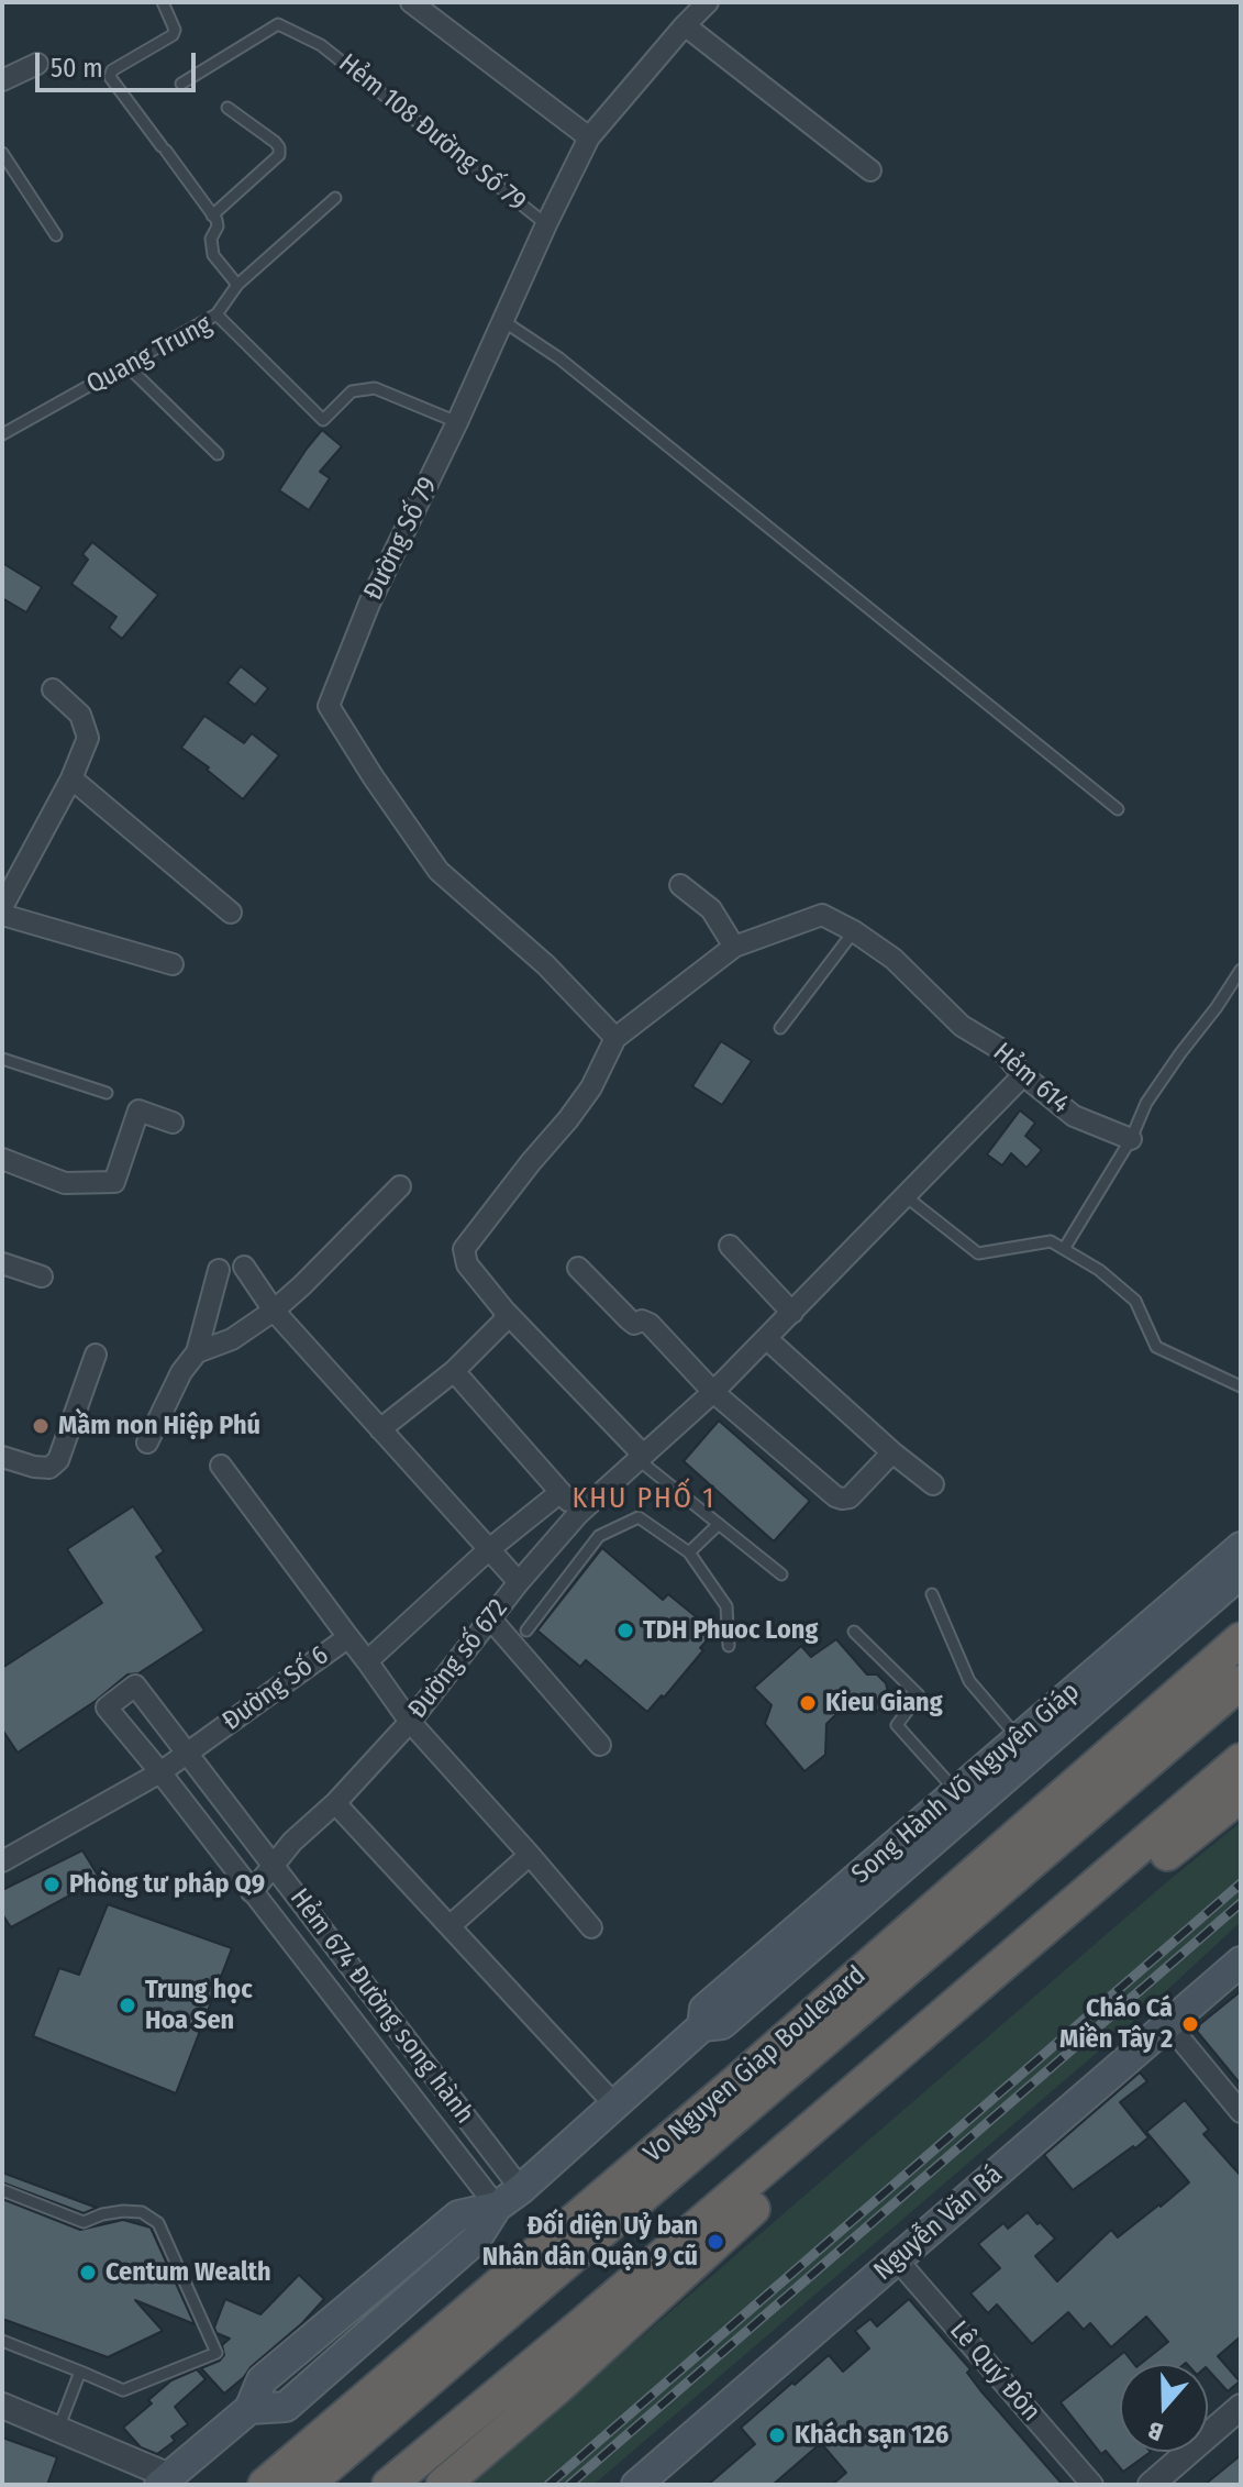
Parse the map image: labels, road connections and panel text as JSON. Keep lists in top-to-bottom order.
{
  "streets": {
    "highway": ["Vo Nguyen Giap Boulevard"],
    "main road": ["Song Hành Võ Nguyên Giáp", "Nguyễn Văn Bá"],
    "street": [
      "Đường Số 79",
      "Hẻm 614",
      "Đường số 672",
      "Đường Số 6",
      "Hẻm 674 Đường song hành",
      "Lê Quý Đôn"
    ],
    "lane": ["Hẻm 108 Đường Số 79", "Quang Trung"]
  },
  "crossings": [
    ["Hẻm 108 Đường Số 79", "Đường Số 79"],
    ["Quang Trung", "Đường Số 79"],
    ["Hẻm 614", "Đường số 672"],
    ["Đường số 672", "Hẻm 674 Đường song hành"],
    ["Đường Số 6", "Hẻm 674 Đường song hành"],
    ["Song Hành Võ Nguyên Giáp", "Hẻm 674 Đường song hành"],
    ["Nguyễn Văn Bá", "Lê Quý Đôn"]
  ],
  "districts": ["KHU PHỐ 1"],
  "places": [
    "Mầm non Hiệp Phú",
    "TDH Phuoc Long",
    "Kieu Giang",
    "Phòng tư pháp Q9",
    "Trung học Hoa Sen",
    "Cháo Cá Miền Tây 2",
    "Đối diện Uỷ ban Nhân dân Quận 9 cũ",
    "Centum Wealth",
    "Khách sạn 126"
  ],
  "scale_bar": "50 m",
  "north": "bottom"
}
